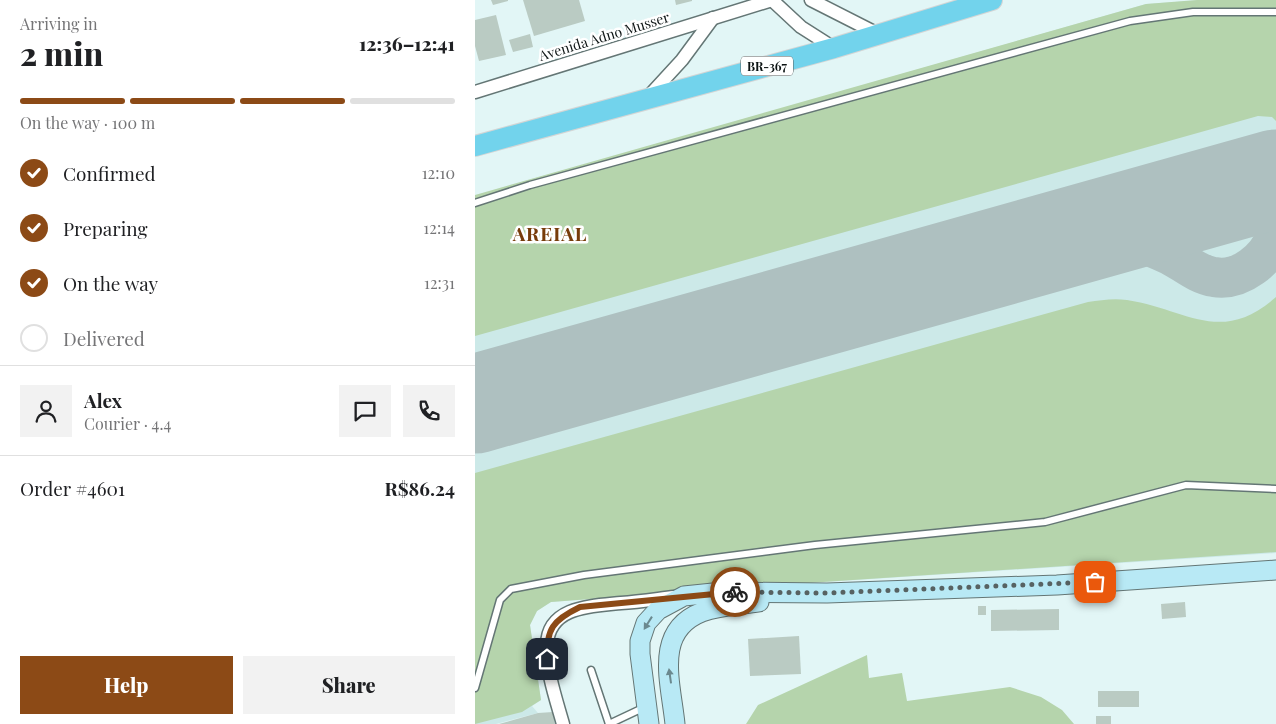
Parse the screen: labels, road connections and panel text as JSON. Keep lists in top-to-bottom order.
{
  "streets": {
    "main road": ["BR-367"],
    "street": ["Avenida Adno Musser"]
  },
  "districts": ["AREIAL"],
  "page": {
    "heading": ["2 min", "Arriving in", "12:36–12:41"],
    "panel": [
      "Alex",
      "Courier · 4.4",
      "Order #4601",
      "R$86.24"
    ],
    "bar": "On the way · 100 m",
    "list": [
      ["Confirmed", "12:10"],
      ["Preparing", "12:14"],
      ["On the way", "12:31"],
      "Delivered"
    ],
    "buttons": ["Help", "Share"]
  }
}
